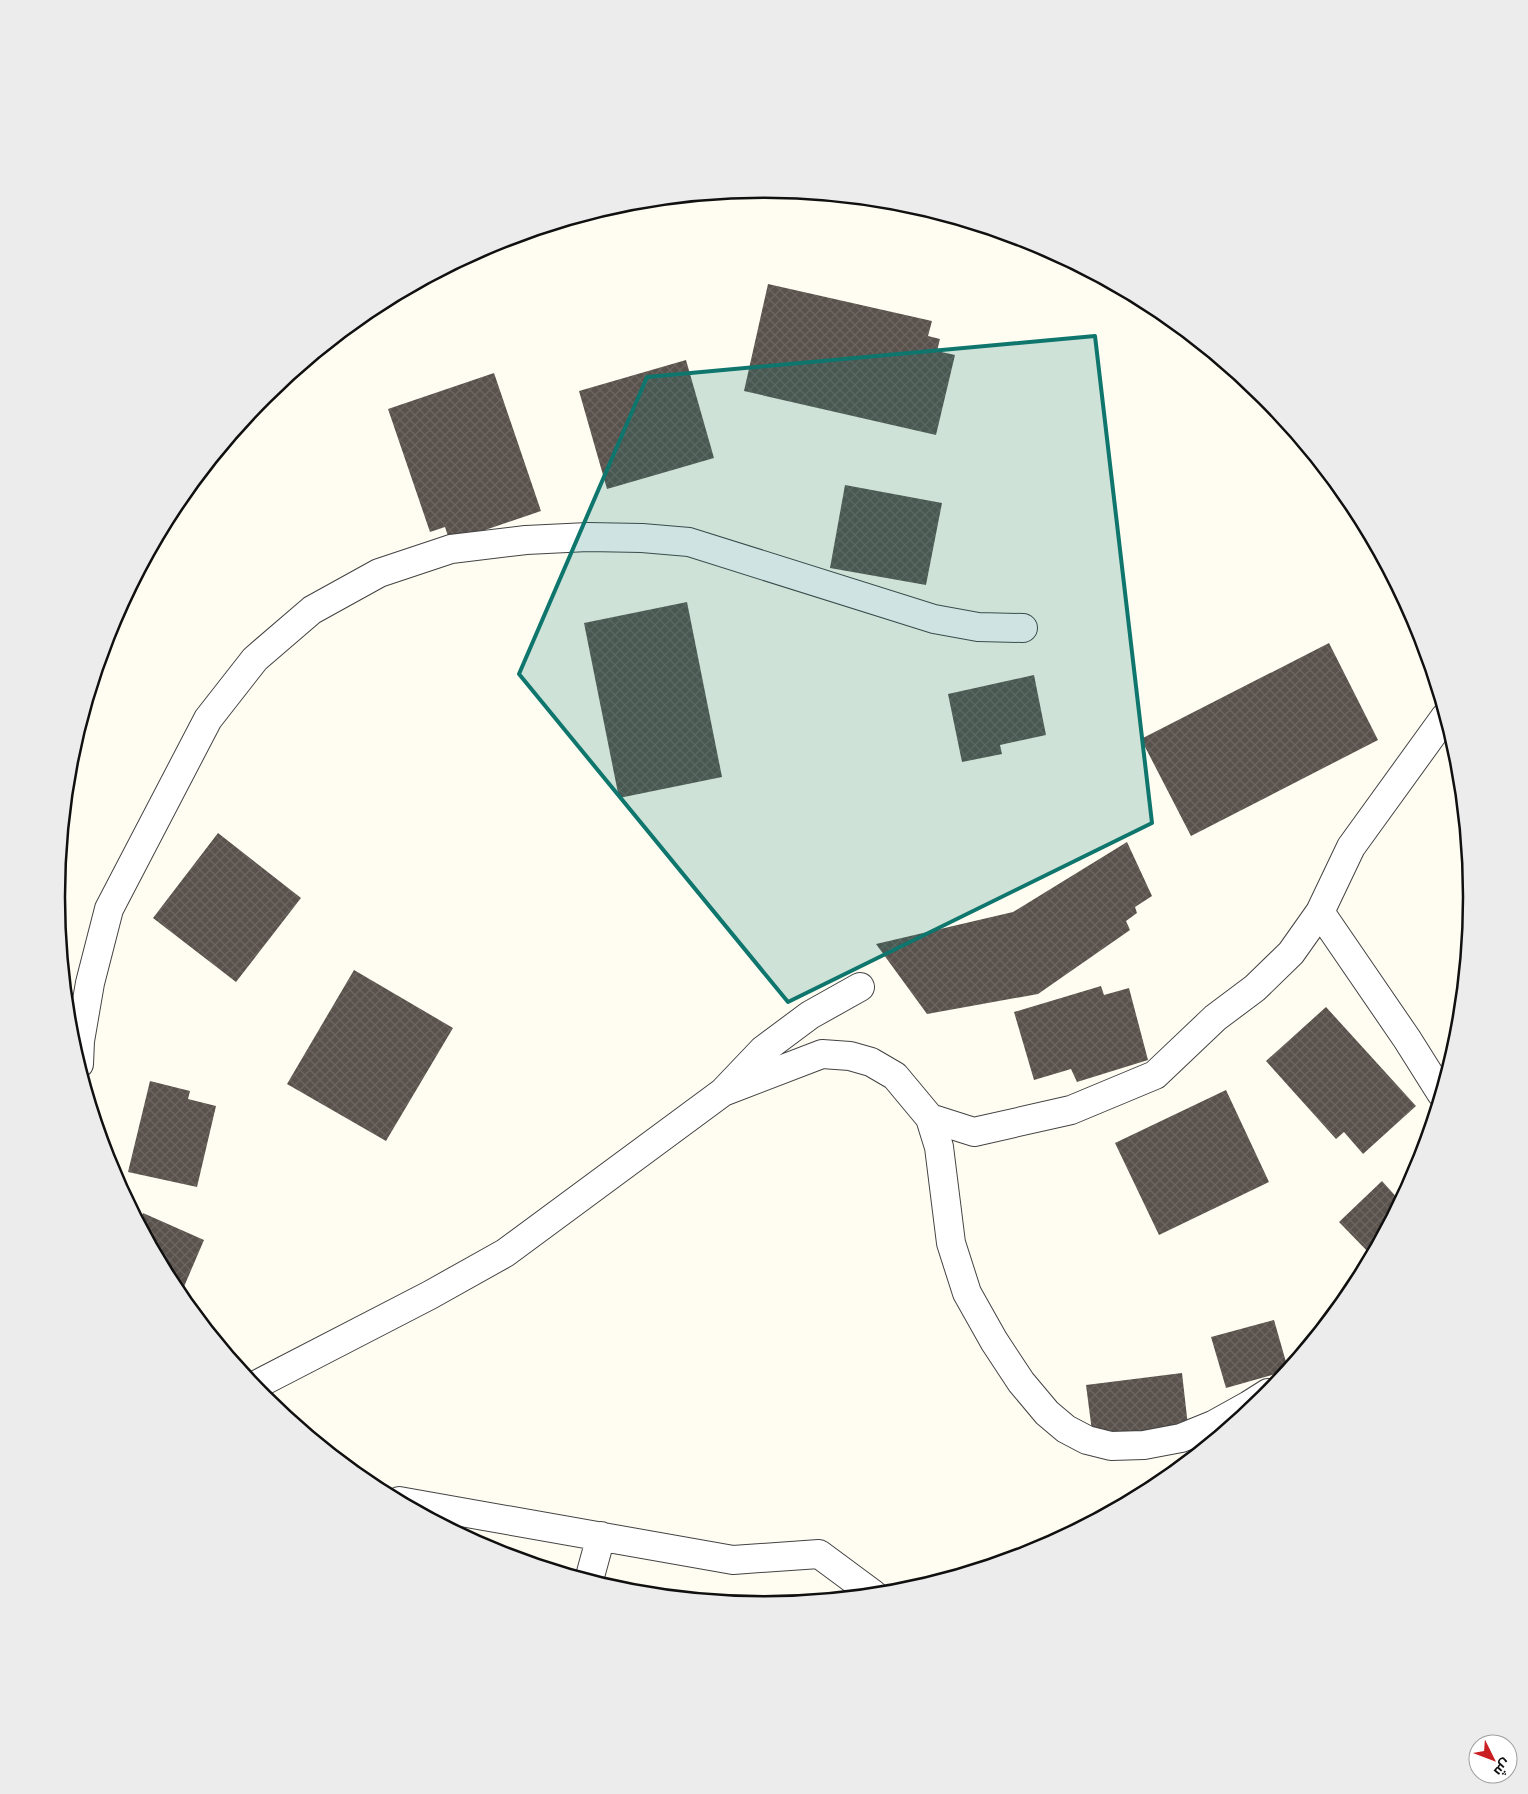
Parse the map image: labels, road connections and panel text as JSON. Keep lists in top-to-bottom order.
{
  "north": "bottom right"
}
